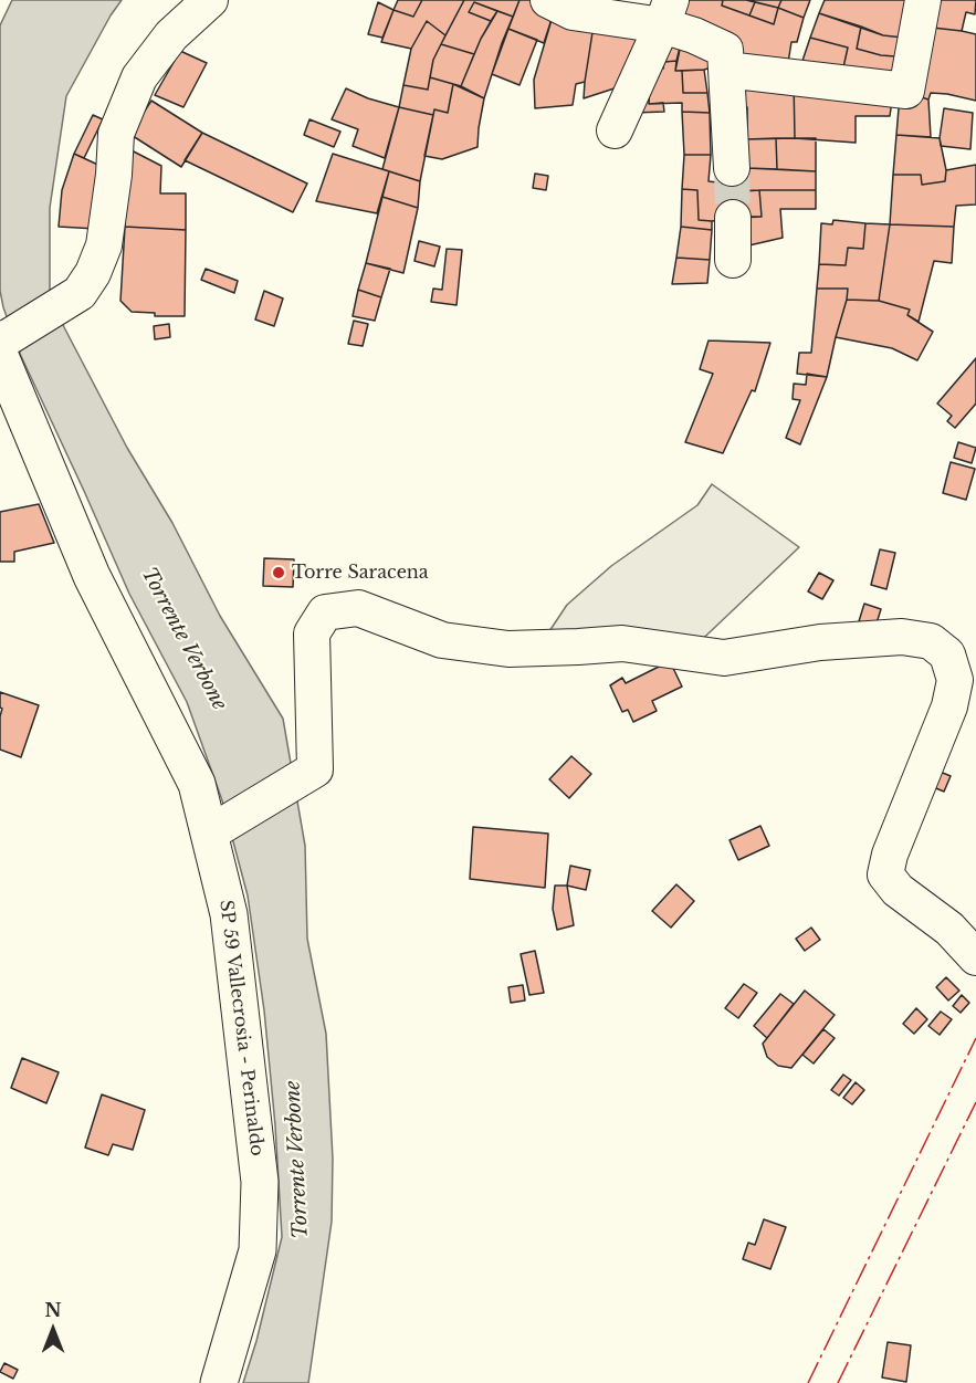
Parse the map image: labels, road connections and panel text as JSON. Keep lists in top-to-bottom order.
{
  "streets": {
    "main road": ["SP 59 Vallecrosia - Perinaldo"]
  },
  "water": ["Torrente Verbone"],
  "places": ["Torre Saracena"],
  "north": "top"
}
